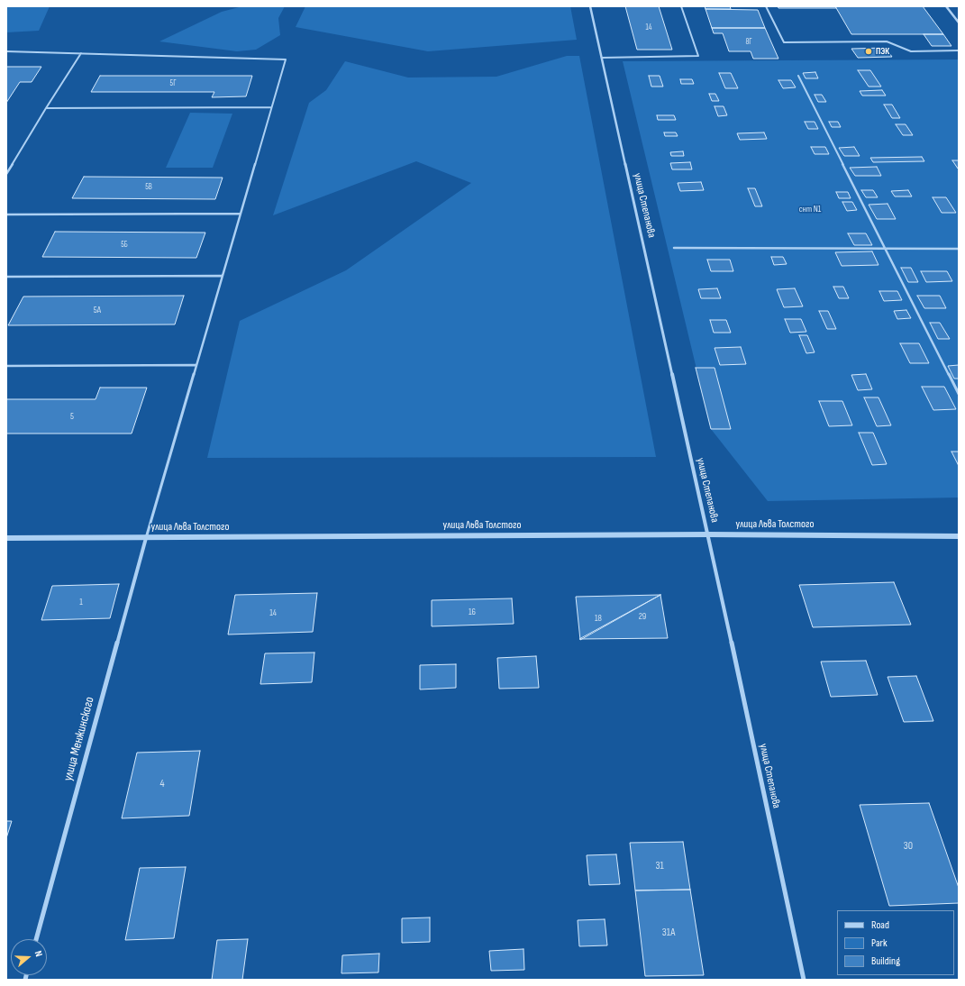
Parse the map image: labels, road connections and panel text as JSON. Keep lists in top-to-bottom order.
{
  "streets": {
    "street": ["улица Степанова", "улица Льва Толстого", "улица Менжинского"]
  },
  "crossings": [
    ["улица Степанова", "улица Льва Толстого"],
    ["улица Льва Толстого", "улица Менжинского"]
  ],
  "parks": ["снт N1"],
  "places": ["ПЭК"],
  "house_numbers": [
    "14",
    "8Г",
    "5Г",
    "5В",
    "5Б",
    "5А",
    "5",
    "1",
    "16",
    "14",
    "29",
    "18",
    "4",
    "30",
    "31",
    "31А"
  ],
  "legend": ["Road", "Park", "Building"],
  "north": "right"
}
